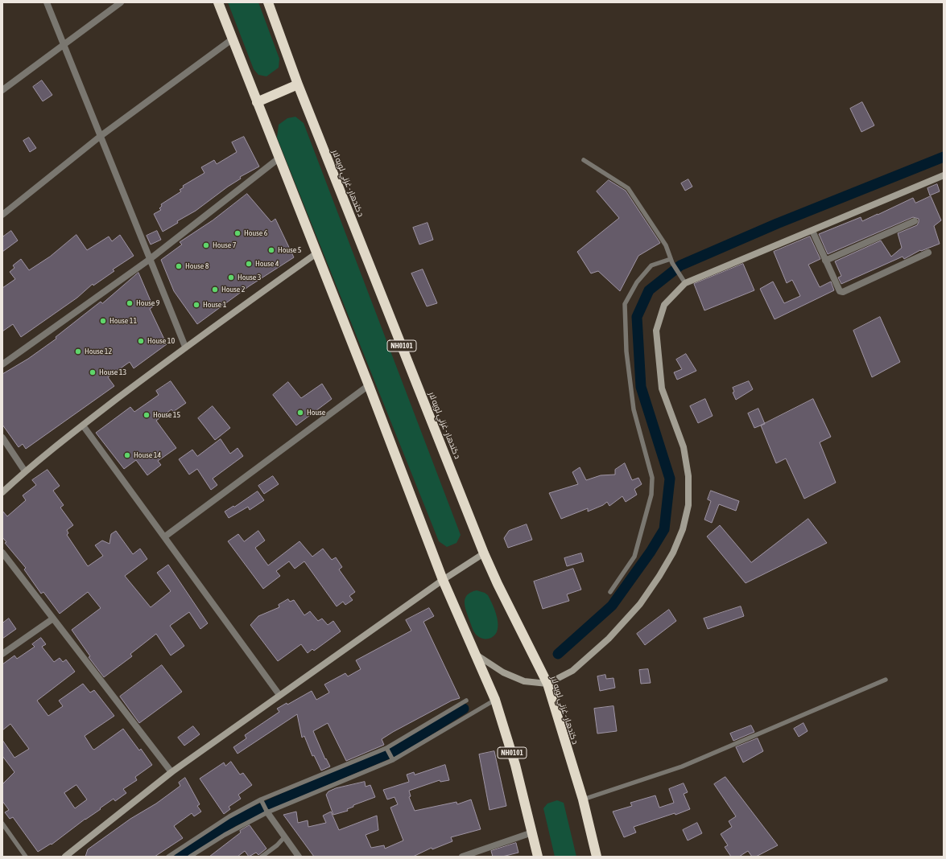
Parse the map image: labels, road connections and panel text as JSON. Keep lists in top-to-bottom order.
{
  "streets": {
    "highway": ["د کندهار - غزني لويه لار", "NH0101"]
  },
  "places": [
    "House 6",
    "House 7",
    "House 5",
    "House 4",
    "House 8",
    "House 3",
    "House 2",
    "House 9",
    "House 1",
    "House 11",
    "House 10",
    "House 12",
    "House 13",
    "House",
    "House 15",
    "House 14"
  ]
}
